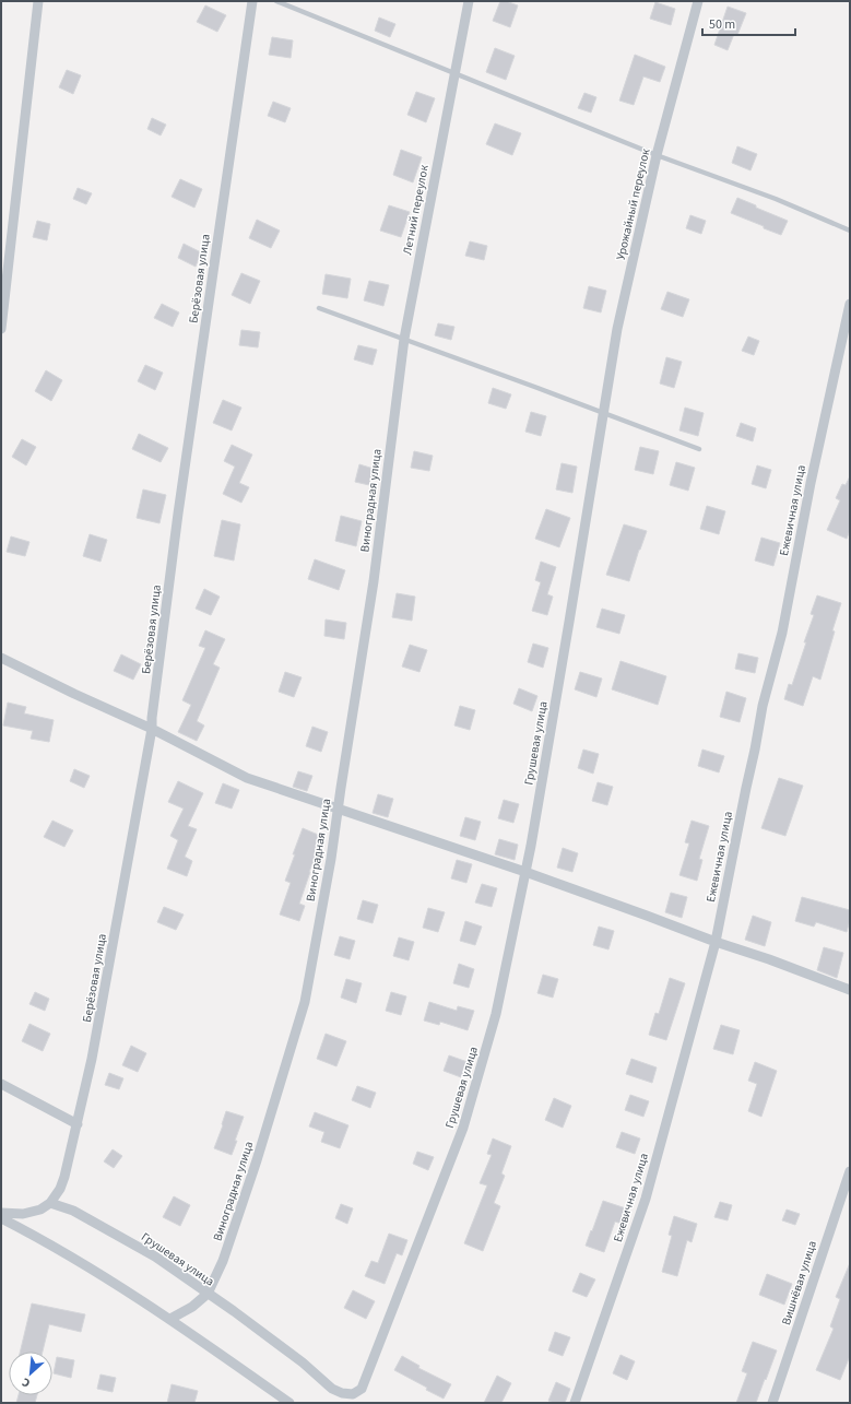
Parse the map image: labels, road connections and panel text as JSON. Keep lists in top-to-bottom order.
{
  "streets": {
    "street": [
      "Урожайный переулок",
      "Летний переулок",
      "Берёзовая улица",
      "Виноградная улица",
      "Ежевичная улица",
      "Грушевая улица",
      "Вишнёвая улица"
    ]
  },
  "crossings": [
    ["Урожайный переулок", "Грушевая улица"],
    ["Летний переулок", "Виноградная улица"],
    ["Берёзовая улица", "Грушевая улица"],
    ["Виноградная улица", "Грушевая улица"]
  ],
  "scale_bar": "50 m",
  "north": "bottom left"
}
